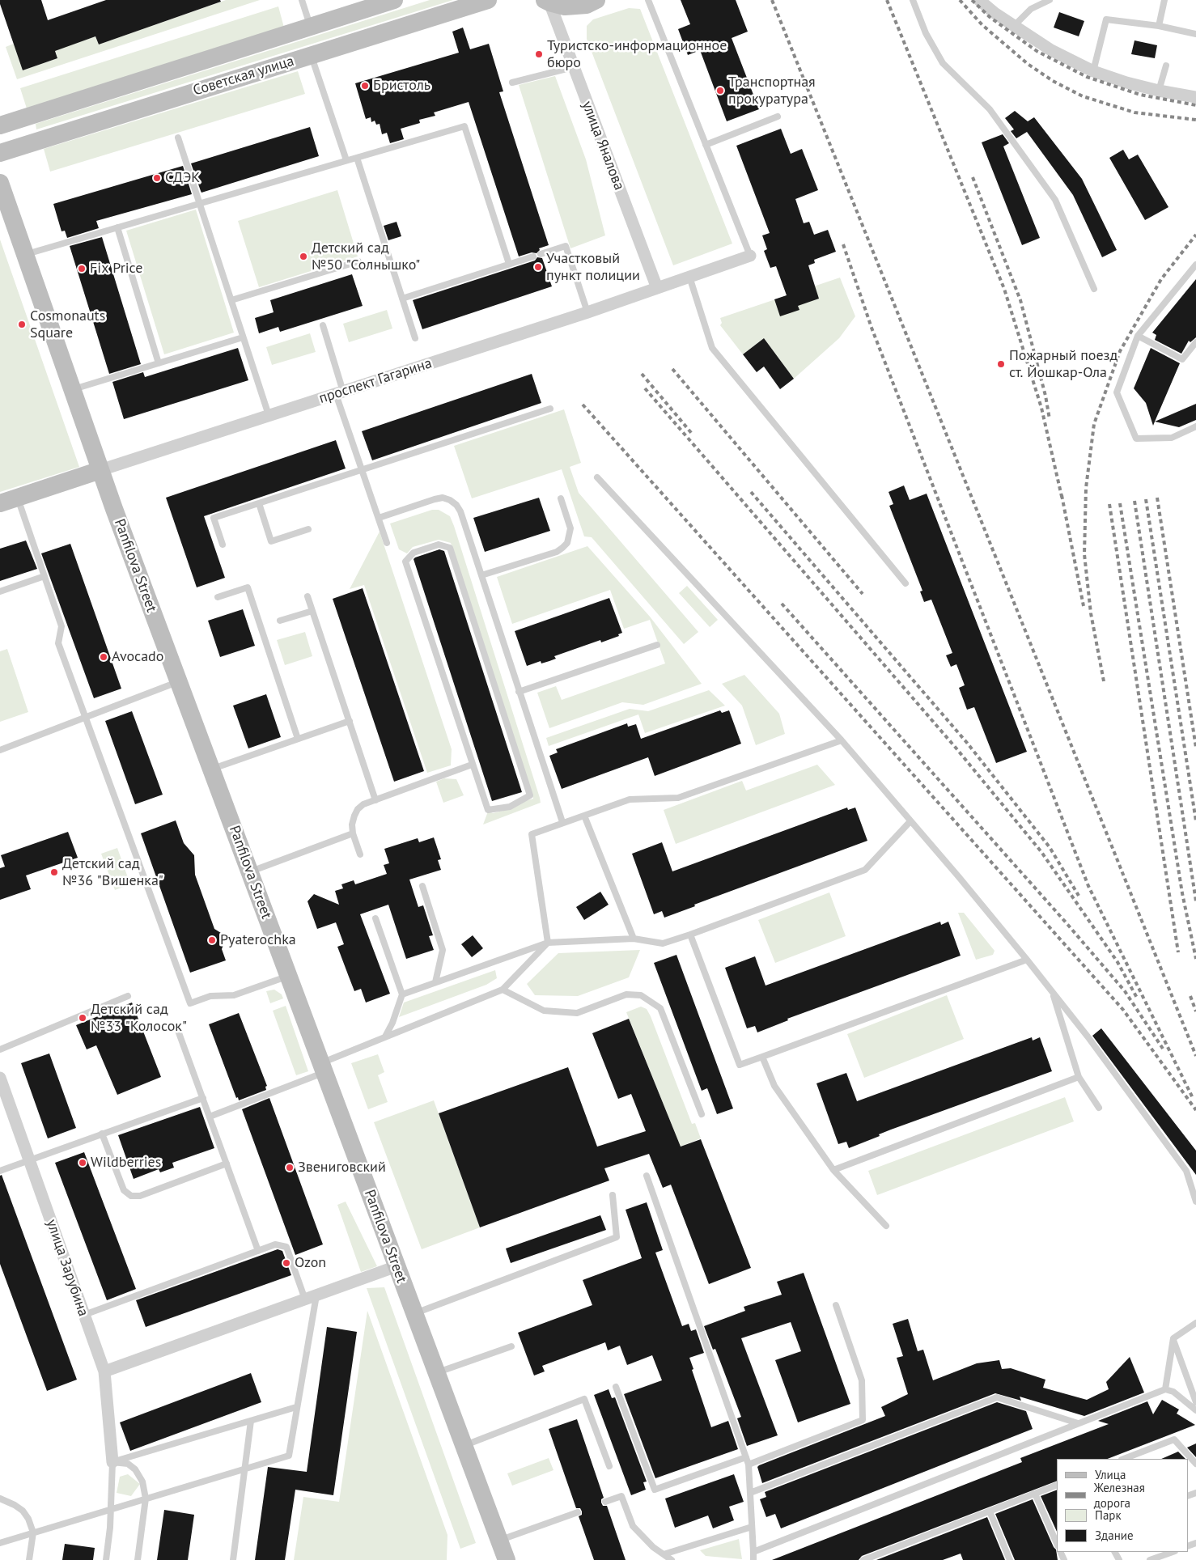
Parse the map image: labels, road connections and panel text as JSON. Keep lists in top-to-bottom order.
{
  "streets": {
    "main road": ["Советская улица", "проспект Гагарина", "Panfilova Street"],
    "street": ["улица Яналова", "улица Зарубина"]
  },
  "crossings": [
    ["улица Яналова", "проспект Гагарина"],
    ["проспект Гагарина", "Panfilova Street"]
  ],
  "places": [
    "Туристско-информационное бюро",
    "Бристоль",
    "Транспортная прокуратура",
    "СДЭК",
    "Детский сад №50 \"Солнышко\"",
    "Участковый пункт полиции",
    "Fix Price",
    "Cosmonauts Square",
    "Пожарный поезд ст. Йошкар-Ола",
    "Avocado",
    "Детский сад №36 \"Вишенка\"",
    "Pyaterochka",
    "Детский сад №33 \"Колосок\"",
    "Wildberries",
    "Звениговский",
    "Ozon"
  ],
  "legend": [
    "Улица",
    "Железная дорога",
    "Парк",
    "Здание"
  ]
}
